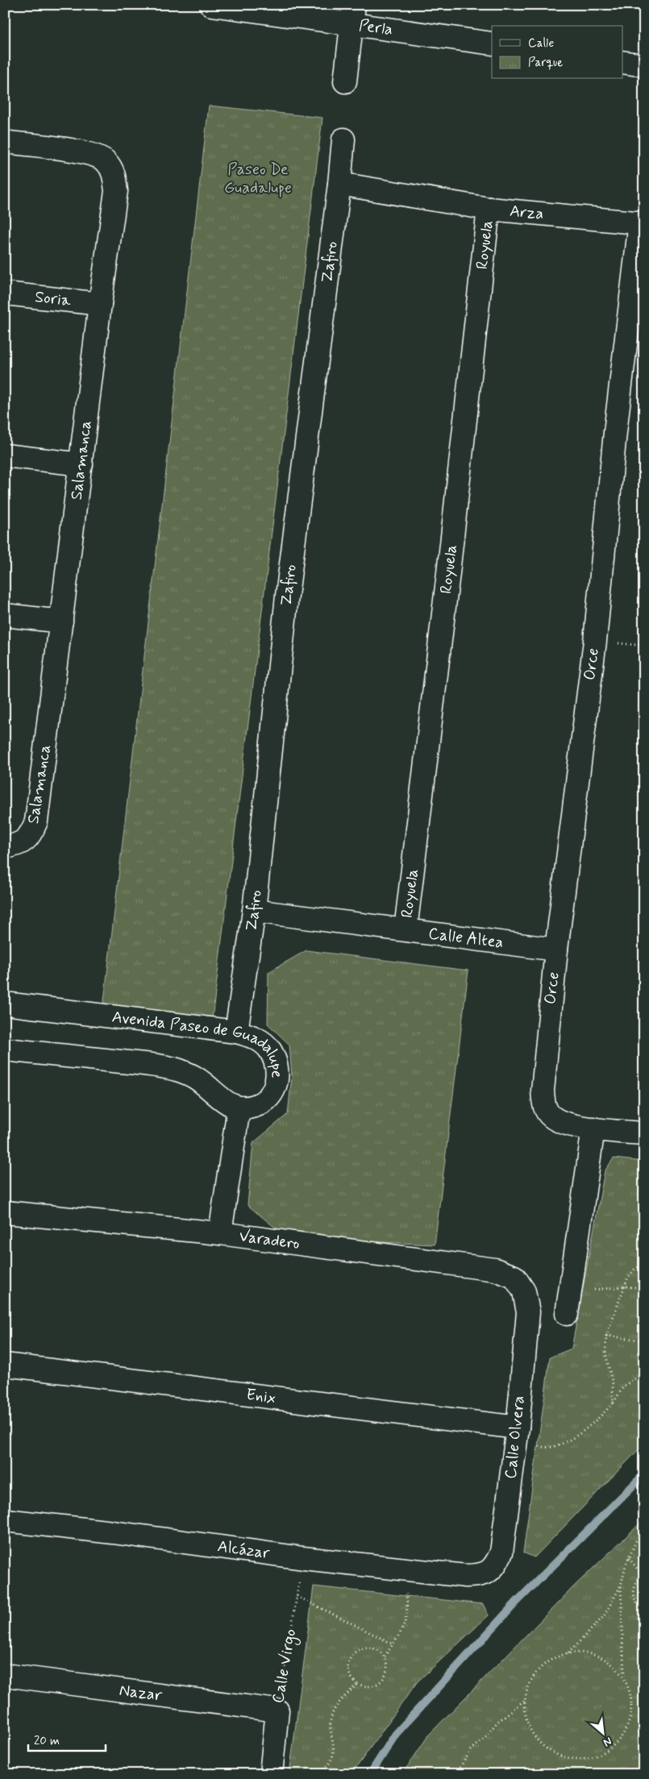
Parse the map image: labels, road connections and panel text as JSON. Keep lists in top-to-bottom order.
{
  "streets": {
    "street": [
      "Perla",
      "Arza",
      "Royuela",
      "Zafiro",
      "Soria",
      "Salamanca",
      "Orce",
      "Calle Altea",
      "Avenida Paseo de Guadalupe",
      "Varadero",
      "Enix",
      "Calle Olvera",
      "Alcázar",
      "Calle Virgo",
      "Nazar"
    ]
  },
  "crossings": [
    ["Arza", "Royuela"],
    ["Arza", "Zafiro"],
    ["Arza", "Orce"],
    ["Royuela", "Calle Altea"],
    ["Zafiro", "Calle Altea"],
    ["Zafiro", "Avenida Paseo de Guadalupe"],
    ["Soria", "Salamanca"],
    ["Orce", "Calle Altea"],
    ["Varadero", "Calle Olvera"],
    ["Enix", "Calle Olvera"],
    ["Calle Olvera", "Alcázar"],
    ["Alcázar", "Calle Virgo"],
    ["Calle Virgo", "Nazar"]
  ],
  "parks": ["Paseo De Guadalupe"],
  "legend": ["Calle", "Parque"],
  "scale_bar": "20 m",
  "north": "bottom right"
}
